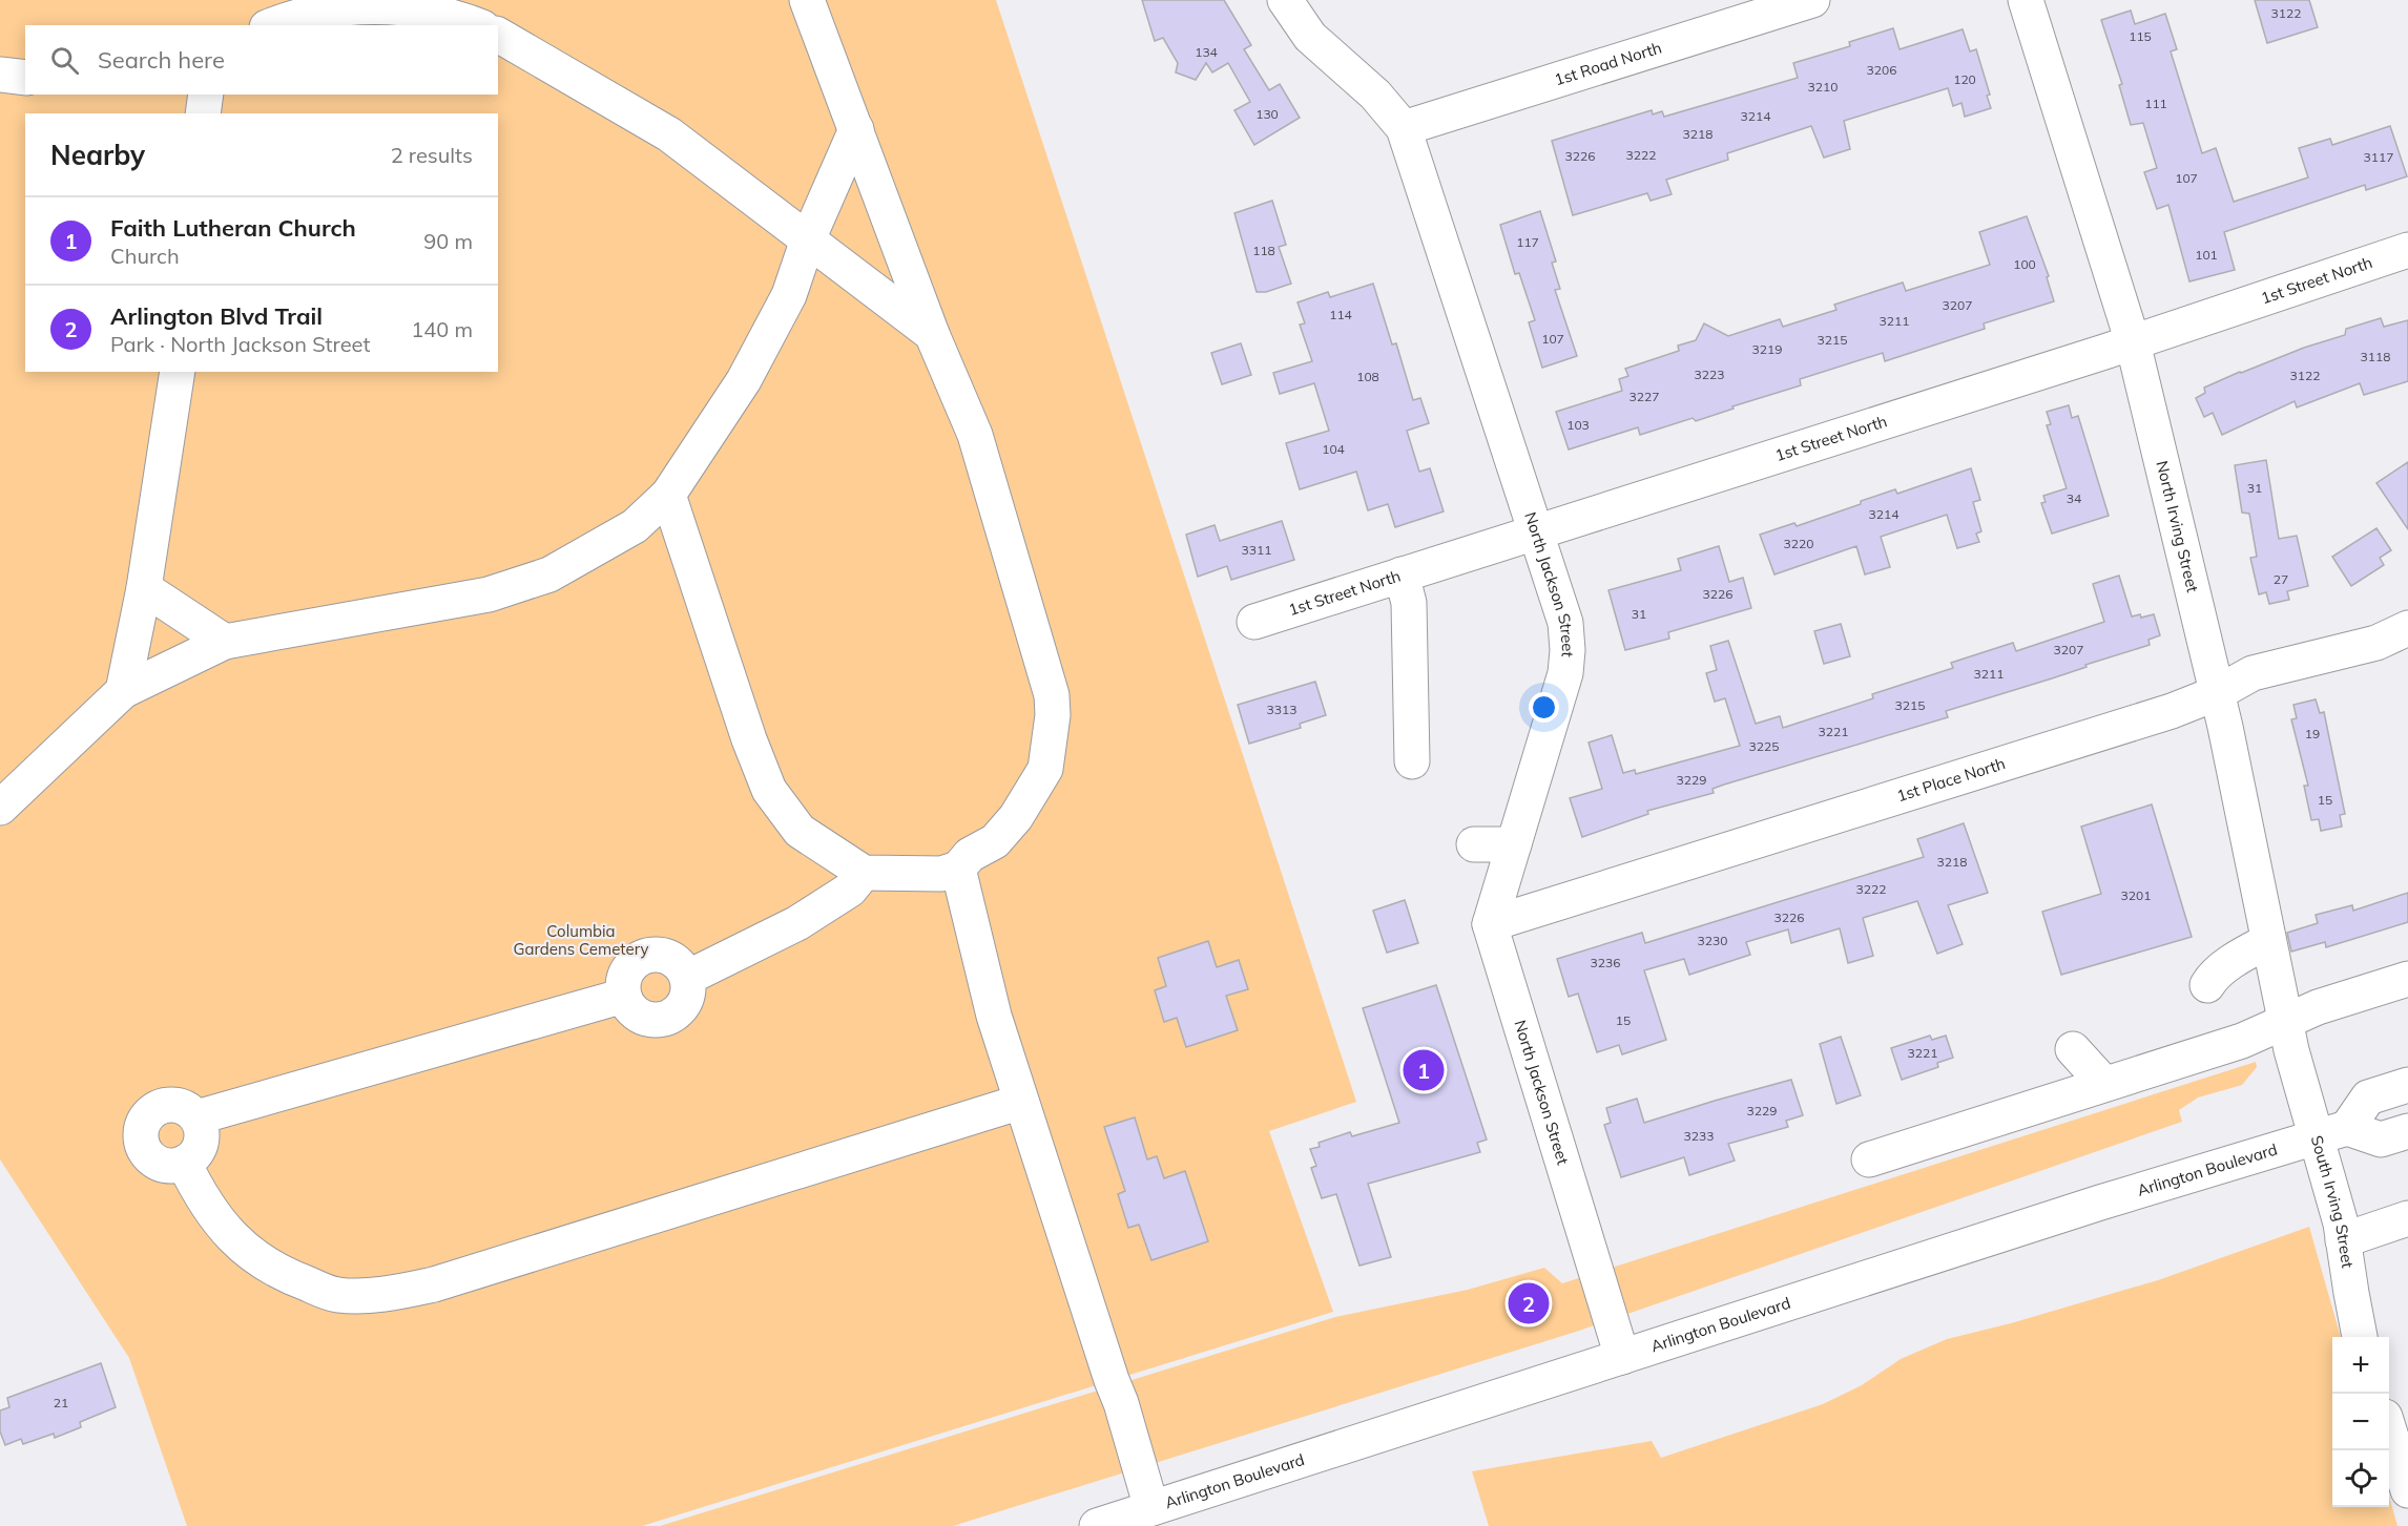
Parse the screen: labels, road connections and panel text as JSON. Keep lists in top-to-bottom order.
{
  "streets": {
    "main road": [
      "1st Road North",
      "1st Street North",
      "North Irving Street",
      "North Jackson Street",
      "1st Place North",
      "Arlington Boulevard",
      "South Irving Street"
    ]
  },
  "crossings": [
    ["1st Road North", "North Jackson Street"],
    ["1st Street North", "North Irving Street"],
    ["1st Street North", "North Jackson Street"],
    ["North Irving Street", "1st Place North"],
    ["North Irving Street", "South Irving Street"],
    ["North Jackson Street", "1st Place North"],
    ["North Jackson Street", "Arlington Boulevard"],
    ["Arlington Boulevard", "South Irving Street"]
  ],
  "parks": ["Columbia Gardens Cemetery"],
  "house_numbers": [
    "3122",
    "115",
    "134",
    "3206",
    "120",
    "3210",
    "111",
    "130",
    "3214",
    "3218",
    "3222",
    "3226",
    "3117",
    "107",
    "117",
    "118",
    "101",
    "100",
    "3207",
    "114",
    "3211",
    "107",
    "3215",
    "3219",
    "3118",
    "3223",
    "3122",
    "108",
    "3227",
    "103",
    "104",
    "31",
    "34",
    "3214",
    "3220",
    "3311",
    "27",
    "3226",
    "31",
    "3207",
    "3211",
    "3215",
    "3313",
    "3221",
    "19",
    "3225",
    "3229",
    "15",
    "3218",
    "3222",
    "3201",
    "3226",
    "3230",
    "3236",
    "15",
    "3221",
    "3229",
    "3233",
    "21"
  ],
  "page": {
    "search": "Search here",
    "heading": ["Nearby", "2 results"],
    "list": [
      {
        "mark": "1",
        "name": "Faith Lutheran Church",
        "note": "Church",
        "value": "90 m"
      },
      {
        "mark": "2",
        "name": "Arlington Blvd Trail",
        "note": "Park · North Jackson Street",
        "value": "140 m"
      }
    ],
    "pins": ["1", "2"],
    "map_buttons": ["+", "−"]
  }
}
